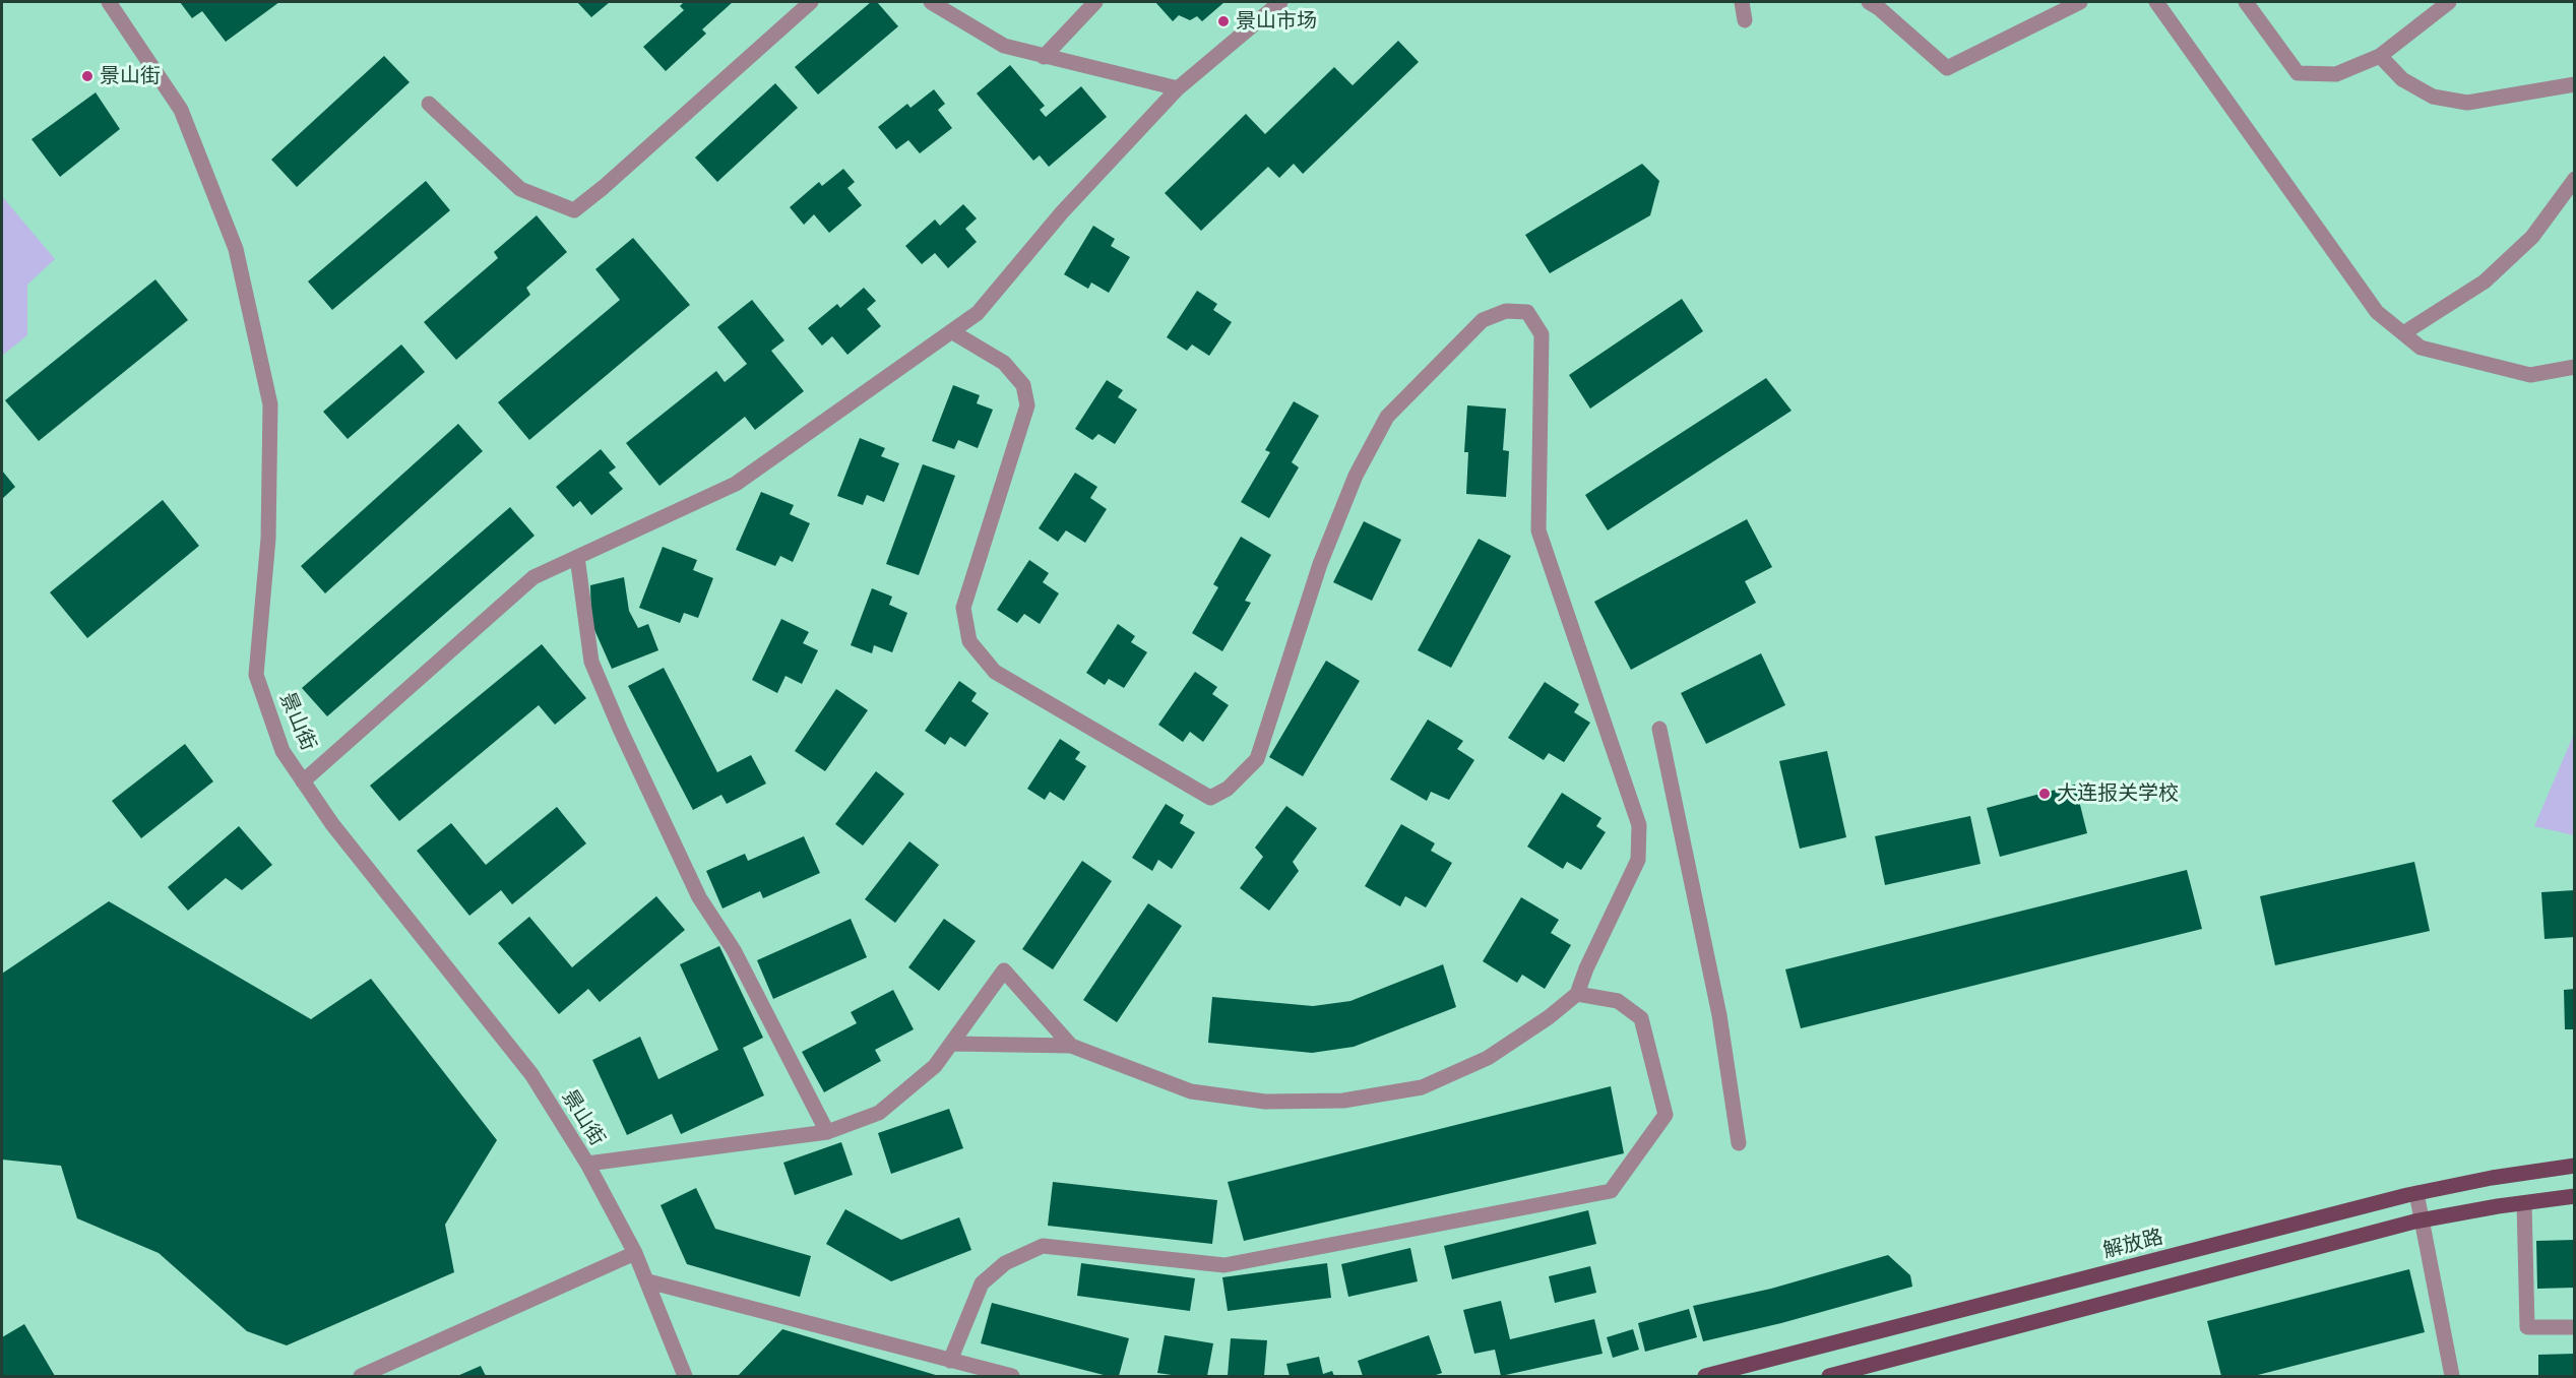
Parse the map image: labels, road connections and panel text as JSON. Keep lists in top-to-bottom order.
{
  "streets": {
    "main road": ["解放路"],
    "street": ["景山街"]
  },
  "places": ["景山市场", "景山街", "大连报关学校"]
}
